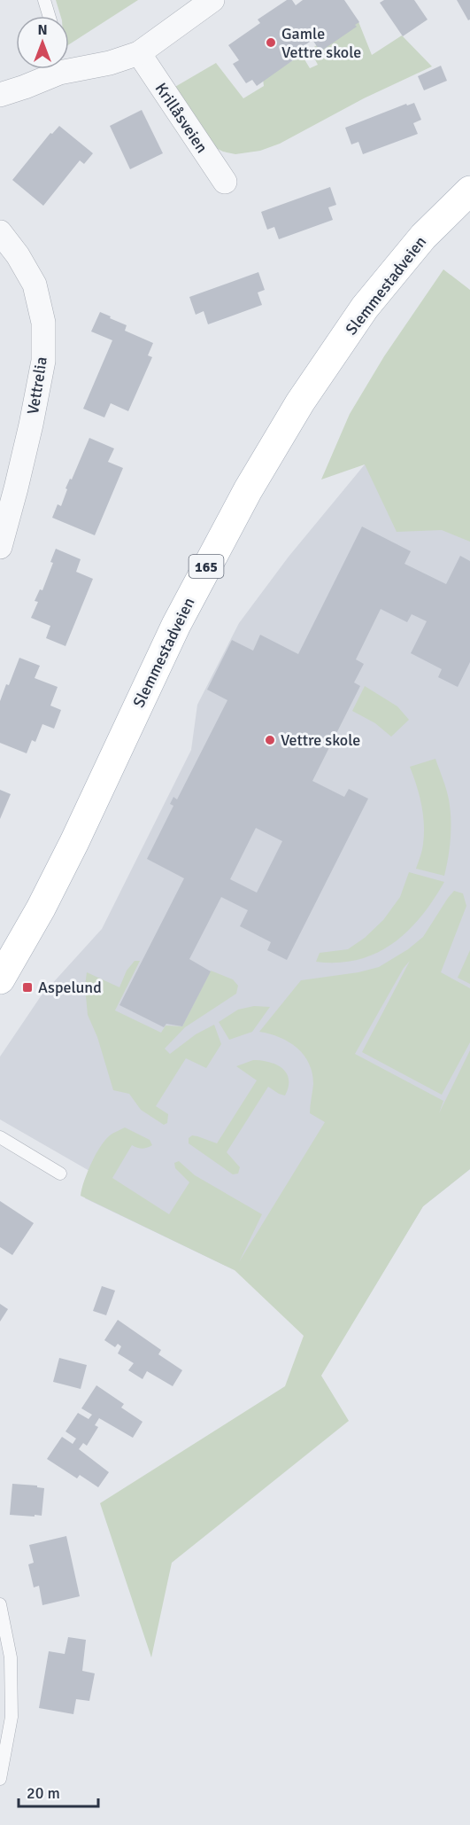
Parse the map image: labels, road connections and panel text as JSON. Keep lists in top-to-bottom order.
{
  "streets": {
    "main road": ["Slemmestadveien", "165"],
    "street": ["Krillåsveien", "Vettrelia"]
  },
  "places": {
    "other": ["Gamle Vettre skole", "Vettre skole"],
    "transit": ["Aspelund"]
  },
  "scale_bar": "20 m",
  "north": "top"
}
